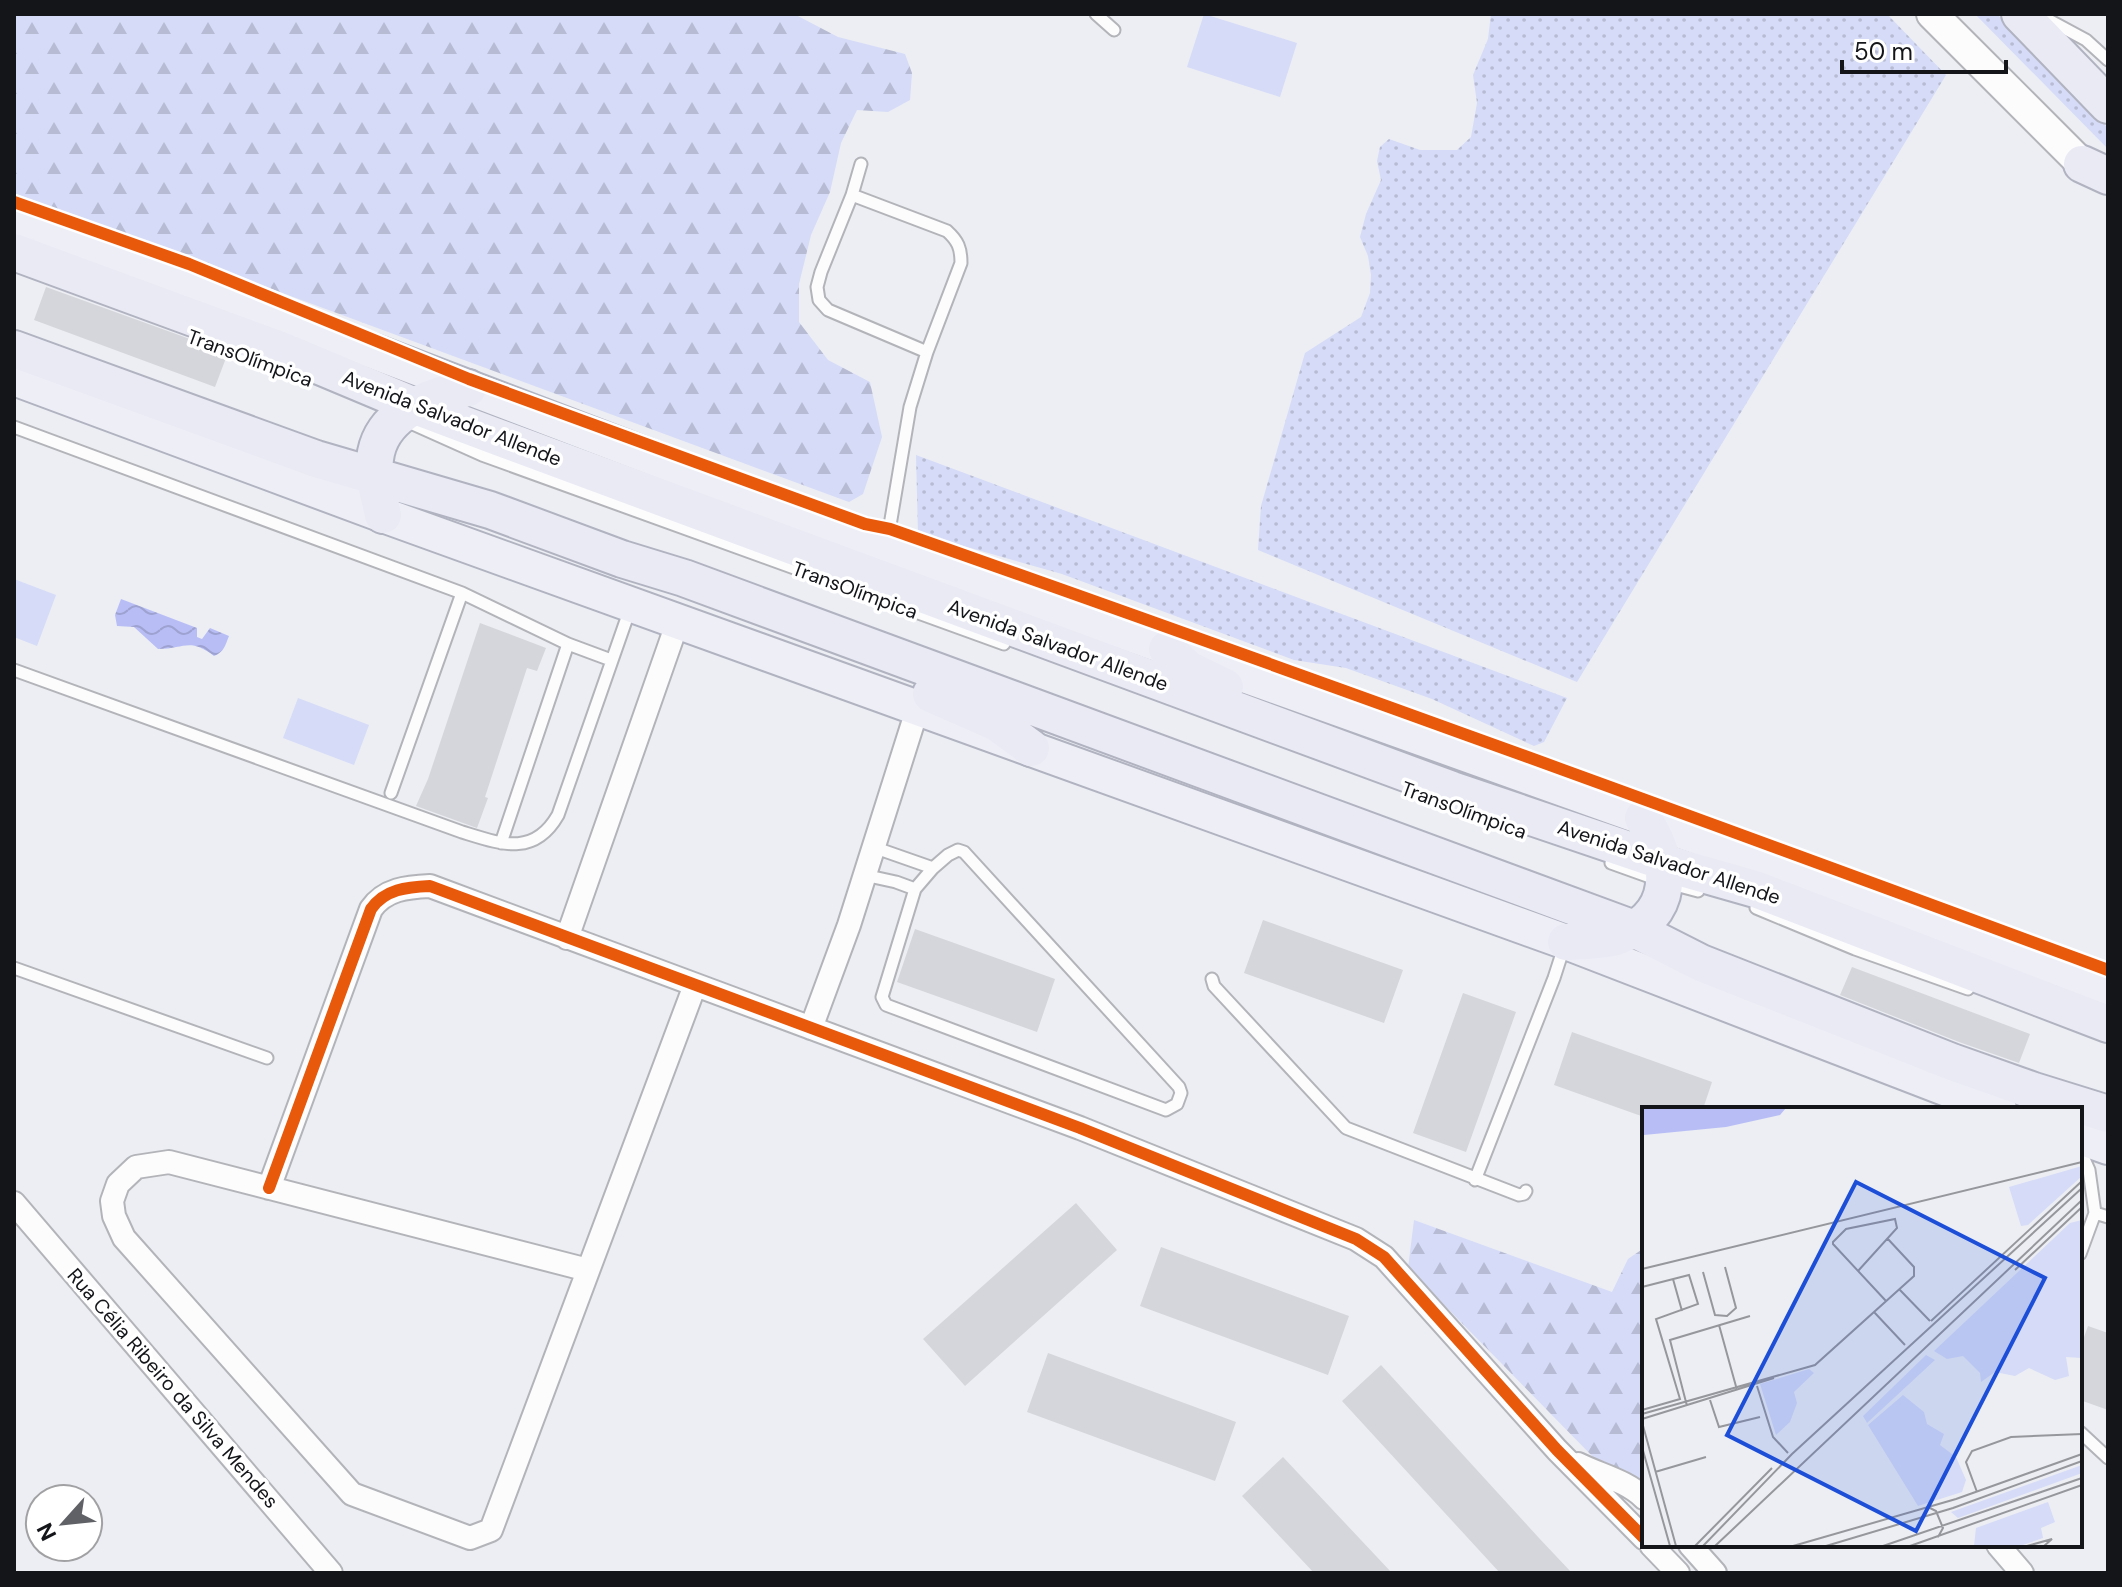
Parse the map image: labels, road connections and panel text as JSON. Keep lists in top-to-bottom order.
{
  "streets": {
    "highway": ["Avenida Salvador Allende"],
    "street": ["Rua Célia Ribeiro da Silva Mendes"],
    "lane": ["TransOlímpica"]
  },
  "crossings": [
    ["TransOlímpica", "Avenida Salvador Allende"]
  ],
  "scale_bar": "50 m",
  "north": "bottom left"
}
